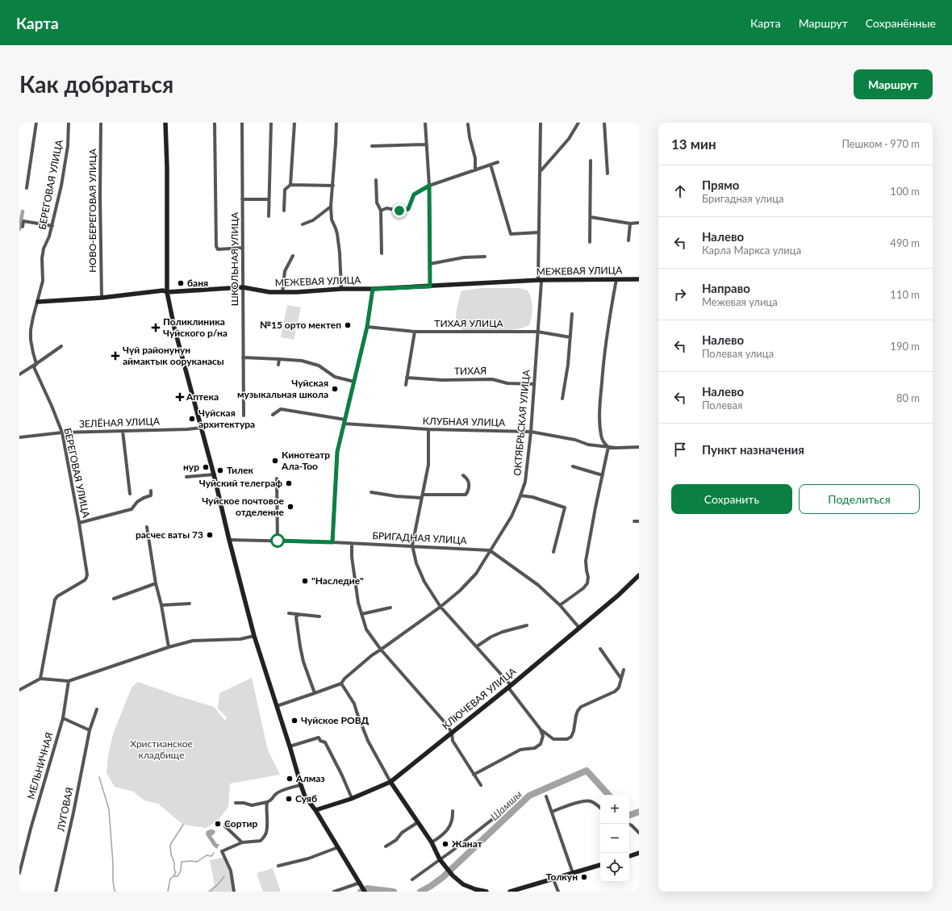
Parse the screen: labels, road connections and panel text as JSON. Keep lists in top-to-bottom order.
{
  "streets": {
    "street": [
      "БЕРЕГОВАЯ УЛИЦА",
      "НОВО-БЕРЕГОВАЯ УЛИЦА",
      "ШКОЛЬНАЯ УЛИЦА",
      "МЕЖЕВАЯ УЛИЦА",
      "ТИХАЯ УЛИЦА",
      "ТИХАЯ",
      "КЛУБНАЯ УЛИЦА",
      "ЗЕЛЁНАЯ УЛИЦА",
      "ОКТЯБРЬСКАЯ УЛИЦА",
      "БРИГАДНАЯ УЛИЦА",
      "КЛЮЧЕВАЯ УЛИЦА",
      "МЕЛЬНИЧНАЯ",
      "ЛУГОВАЯ"
    ]
  },
  "crossings": [
    ["БЕРЕГОВАЯ УЛИЦА", "МЕЖЕВАЯ УЛИЦА"],
    ["БЕРЕГОВАЯ УЛИЦА", "ЗЕЛЁНАЯ УЛИЦА"],
    ["НОВО-БЕРЕГОВАЯ УЛИЦА", "МЕЖЕВАЯ УЛИЦА"],
    ["ШКОЛЬНАЯ УЛИЦА", "МЕЖЕВАЯ УЛИЦА"],
    ["МЕЖЕВАЯ УЛИЦА", "ОКТЯБРЬСКАЯ УЛИЦА"],
    ["ТИХАЯ УЛИЦА", "ОКТЯБРЬСКАЯ УЛИЦА"],
    ["ТИХАЯ", "ОКТЯБРЬСКАЯ УЛИЦА"],
    ["КЛУБНАЯ УЛИЦА", "ОКТЯБРЬСКАЯ УЛИЦА"],
    ["ОКТЯБРЬСКАЯ УЛИЦА", "БРИГАДНАЯ УЛИЦА"]
  ],
  "water": ["Шамшы"],
  "parks": ["Христианское кладбище"],
  "places": {
    "other": [
      "баня",
      "№15 орто мектеп",
      "Чуйская музыкальная школа",
      "Чуйская архитектура",
      "Кинотеатр Ала-Тоо",
      "нур",
      "Тилек",
      "Чуйский телеграф",
      "Чуйское почтовое отделение",
      "расчес ваты 73",
      "\"Наследие\"",
      "Чуйское РОВД",
      "Алмаз",
      "Суяб",
      "Сортир",
      "Жанат",
      "Толкун"
    ],
    "health": ["Поликлиника Чуйского р/на", "Чүй районунун аймактык ооруканасы", "Аптека"]
  },
  "page": {
    "header": "Карта",
    "nav": ["Карта", "Маршрут", "Сохранённые"],
    "buttons": [
      "Маршрут",
      ["Сохранить", "Поделиться"]
    ],
    "title": "Как добраться",
    "heading": ["13 мин", "Пешком · 970 m"],
    "list": [
      ["Прямо", "Бригадная улица", "100 m"],
      ["Налево", "Карла Маркса улица", "490 m"],
      ["Направо", "Межевая улица", "110 m"],
      ["Налево", "Полевая улица", "190 m"],
      ["Налево", "Полевая", "80 m"],
      "Пункт назначения"
    ],
    "map_buttons": ["+", "−"]
  }
}
